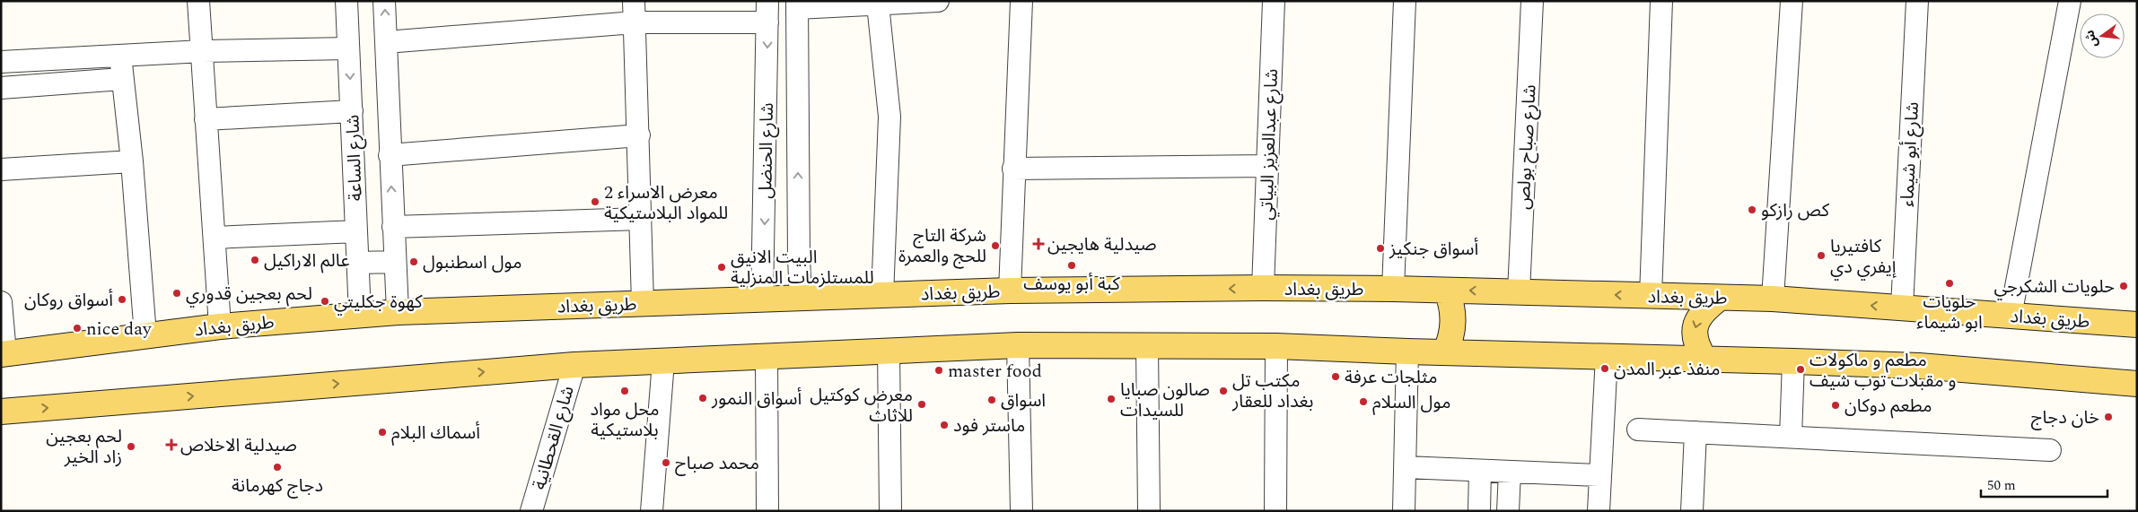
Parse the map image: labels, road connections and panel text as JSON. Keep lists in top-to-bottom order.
{
  "streets": {
    "main road": ["طريق بغداد"],
    "street": [
      "شارع عبدالعزيز البياتي",
      "شارع صباح بولص",
      "شارع الحنضل",
      "شارع أبو شيماء",
      "شارع الساعة",
      "شارع القحطانية"
    ]
  },
  "crossings": [
    ["شارع عبدالعزيز البياتي", "طريق بغداد"],
    ["شارع صباح بولص", "طريق بغداد"],
    ["شارع الحنضل", "طريق بغداد"],
    ["شارع أبو شيماء", "طريق بغداد"],
    ["شارع الساعة", "طريق بغداد"]
  ],
  "places": {
    "other": [
      "معرض الاسراء 2 للمواد البلاستيكية",
      "كص رازكو",
      "شركة التاج للحج والعمرة",
      "أسواق جنكيز",
      "كافتيريا إيفري دي",
      "عالم الاراكيل",
      "مول اسطنبول",
      "كبة أبو يوسف",
      "البيت الانيق للمستلزمات المنزلية",
      "حلويات ابو شيماء",
      "حلويات الشكرجي",
      "لحم بعجين قدوري",
      "أسواق روكان",
      "كهوة جكليتي",
      "nice day",
      "منفذ عبر المدن",
      "مطعم و ماكولات و مقبلات توب شيف",
      "master food",
      "مثلجات عرفة",
      "محل مواد بلاستيكية",
      "مكتب تل بغداد للعقار",
      "أسواق النمور",
      "صالون صبايا للسيدات",
      "اسواق",
      "مول السلام",
      "معرض كوكتيل للاثاث",
      "مطعم دوكان",
      "خان دجاج",
      "ماستر فود",
      "أسماك البلام",
      "لحم بعجين زاد الخير",
      "محمد صباح",
      "دجاج كهرمانة"
    ],
    "health": ["صيدلية هايجين", "صيدلية الاخلاص"]
  },
  "scale_bar": "50 m",
  "north": "left"
}
